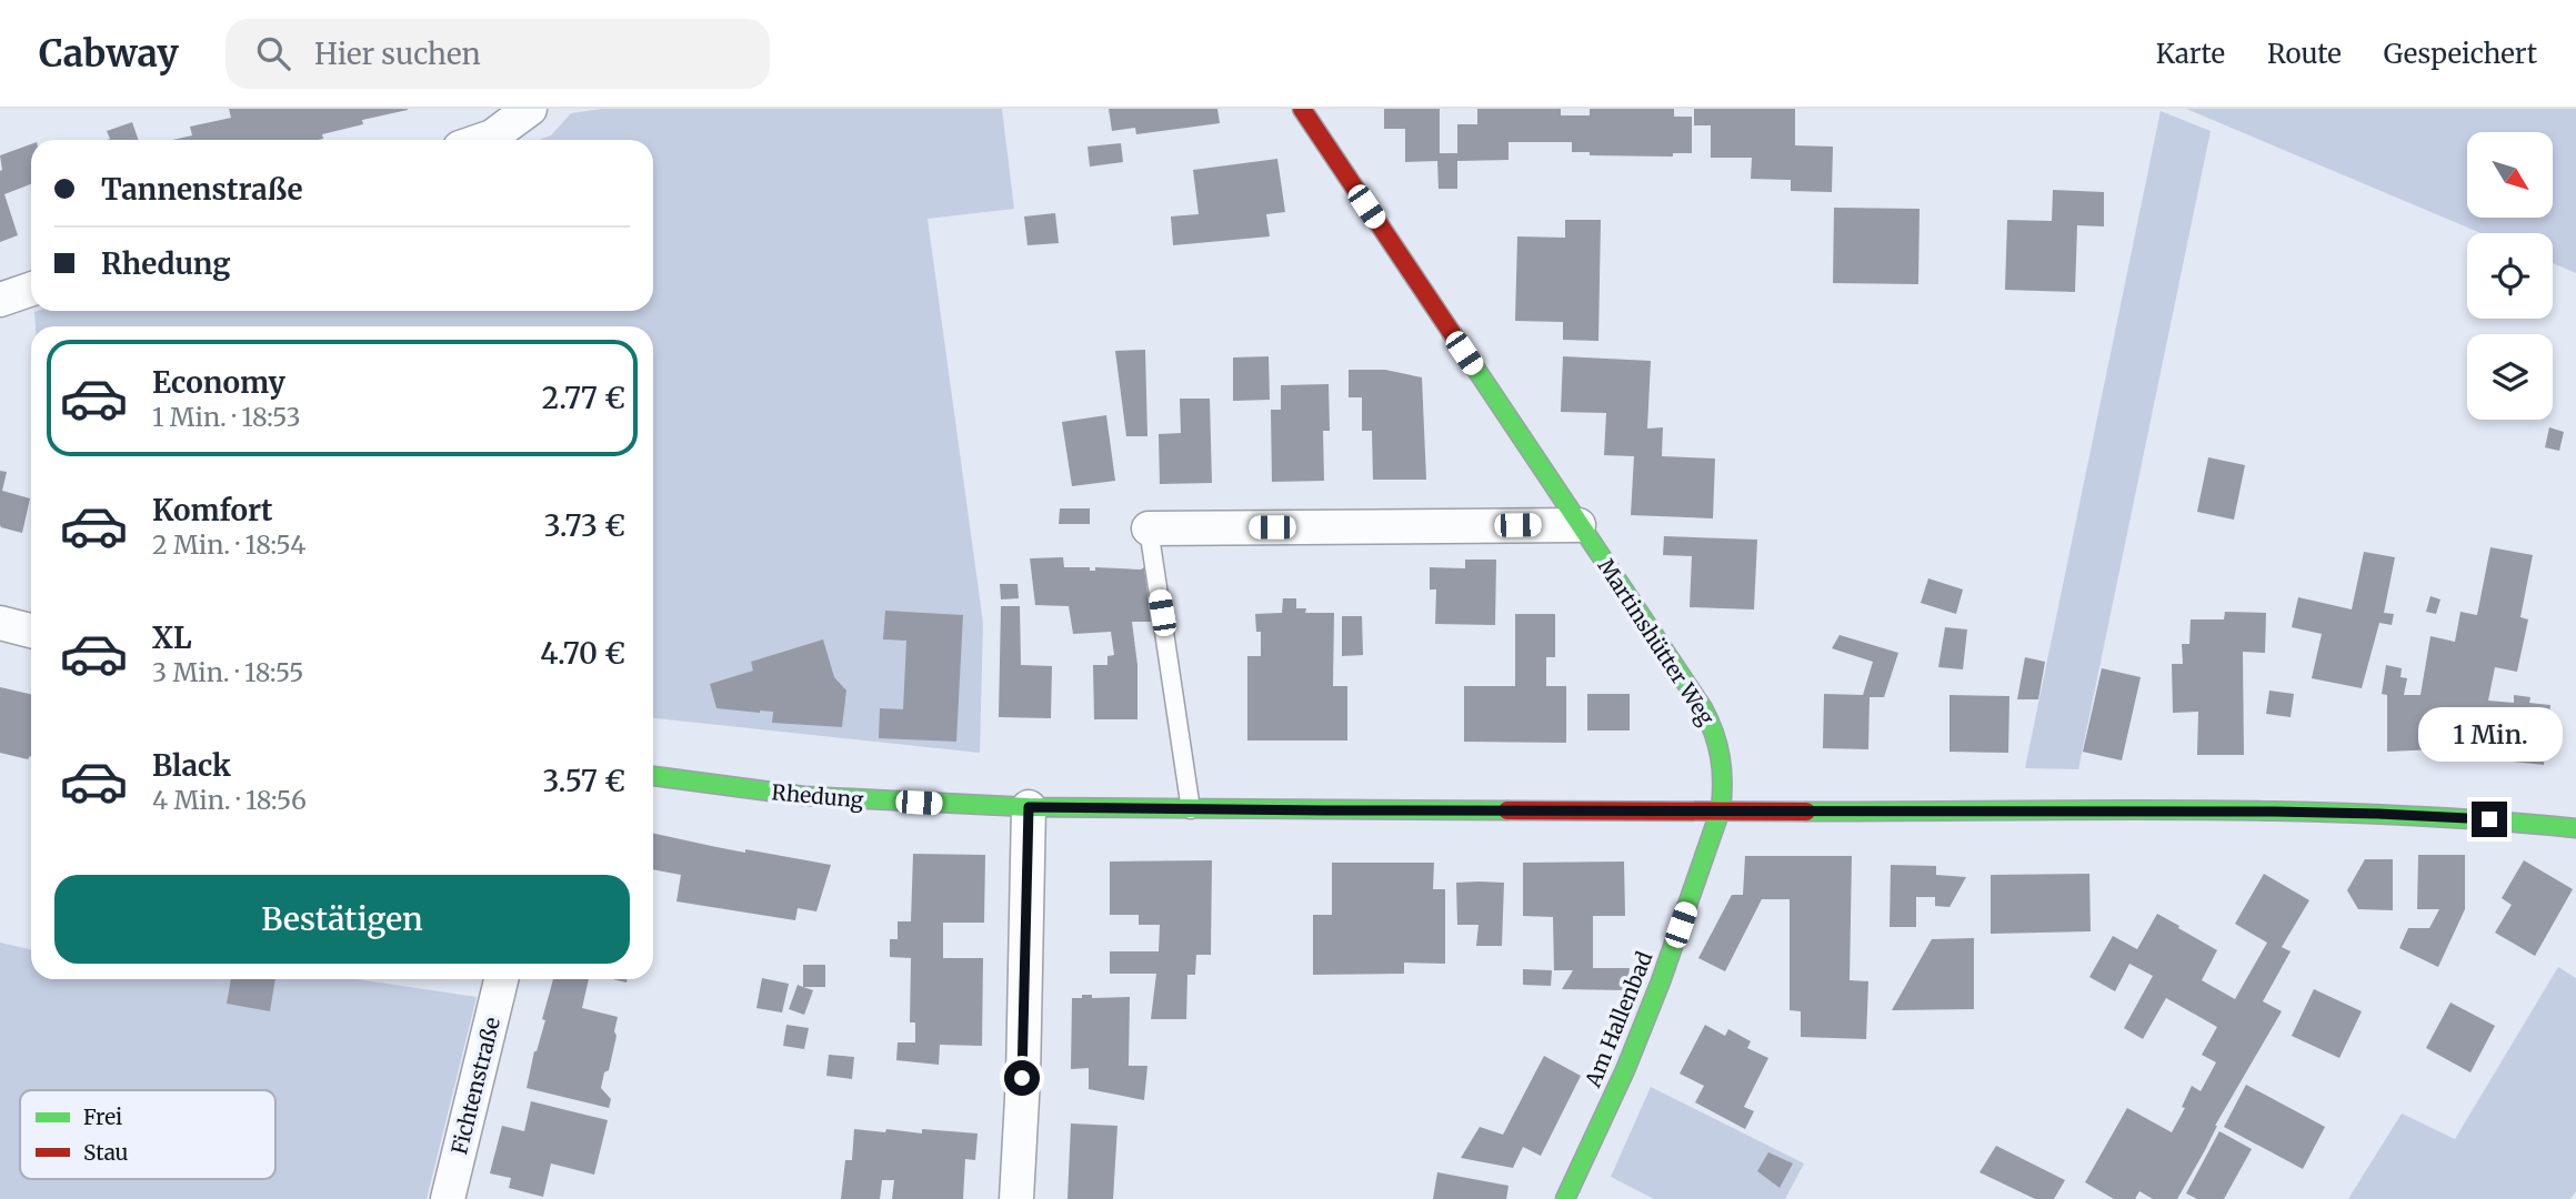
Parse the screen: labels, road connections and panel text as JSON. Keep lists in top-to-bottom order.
{
  "streets": {
    "street": [
      "Martinshütter Weg",
      "Rhedung",
      "Am Hallenbad",
      "Fichtenstraße"
    ]
  },
  "crossings": [
    ["Martinshütter Weg", "Rhedung"],
    ["Martinshütter Weg", "Am Hallenbad"],
    ["Rhedung", "Am Hallenbad"]
  ],
  "legend": ["Frei", "Stau"],
  "north": "bottom right",
  "page": {
    "header": "Cabway",
    "search": "Hier suchen",
    "nav": ["Karte", "Route", "Gespeichert"],
    "banner": ["Tannenstraße", "Rhedung"],
    "list": [
      {
        "name": "Economy",
        "note": "1 Min. · 18:53",
        "value": "2.77 €"
      },
      {
        "name": "Komfort",
        "note": "2 Min. · 18:54",
        "value": "3.73 €"
      },
      {
        "name": "XL",
        "note": "3 Min. · 18:55",
        "value": "4.70 €"
      },
      {
        "name": "Black",
        "note": "4 Min. · 18:56",
        "value": "3.57 €"
      }
    ],
    "bubble": "1 Min.",
    "buttons": "Bestätigen"
  }
}
